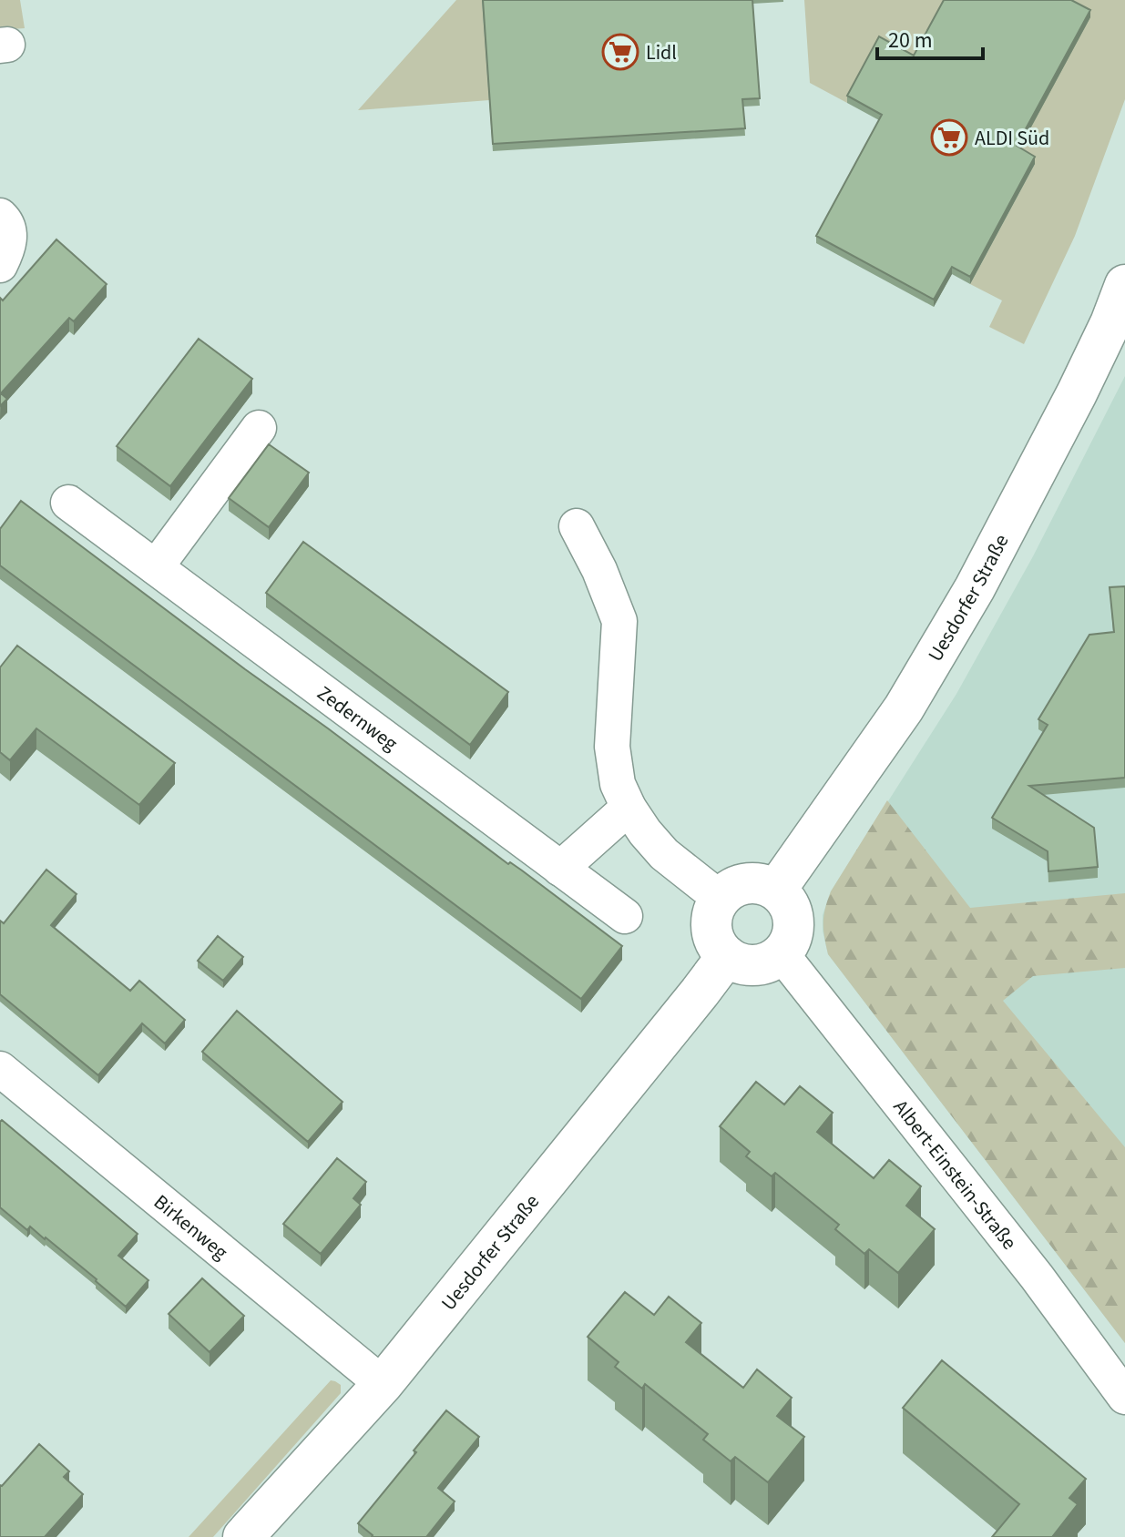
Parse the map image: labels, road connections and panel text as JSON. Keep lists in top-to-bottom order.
{
  "streets": {
    "street": [
      "Uesdorfer Straße",
      "Zedernweg",
      "Albert-Einstein-Straße",
      "Birkenweg"
    ]
  },
  "crossings": [
    ["Uesdorfer Straße", "Albert-Einstein-Straße"],
    ["Uesdorfer Straße", "Birkenweg"]
  ],
  "places": {
    "supermarket": ["Lidl", "ALDI Süd"]
  },
  "scale_bar": "20 m"
}
